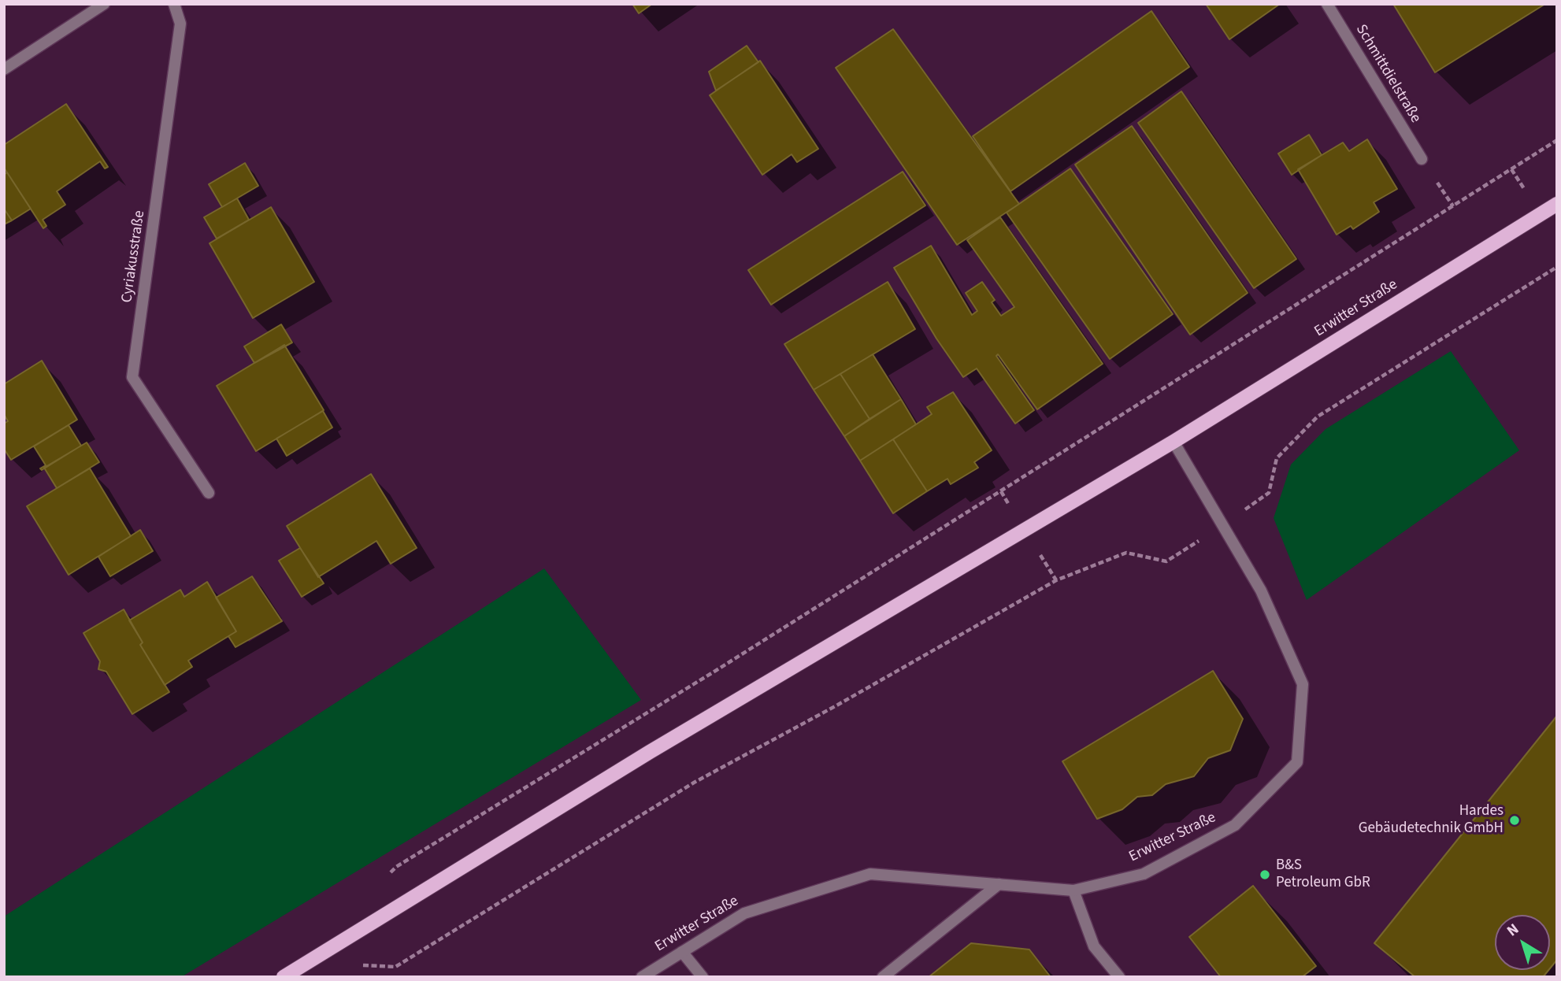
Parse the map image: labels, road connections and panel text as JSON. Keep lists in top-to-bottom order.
{
  "streets": {
    "main road": ["Erwitter Straße"],
    "street": ["Schmittdielstraße", "Cyriakusstraße"]
  },
  "places": ["Hardes Gebäudetechnik GmbH", "B&S Petroleum GbR"],
  "north": "top left"
}
